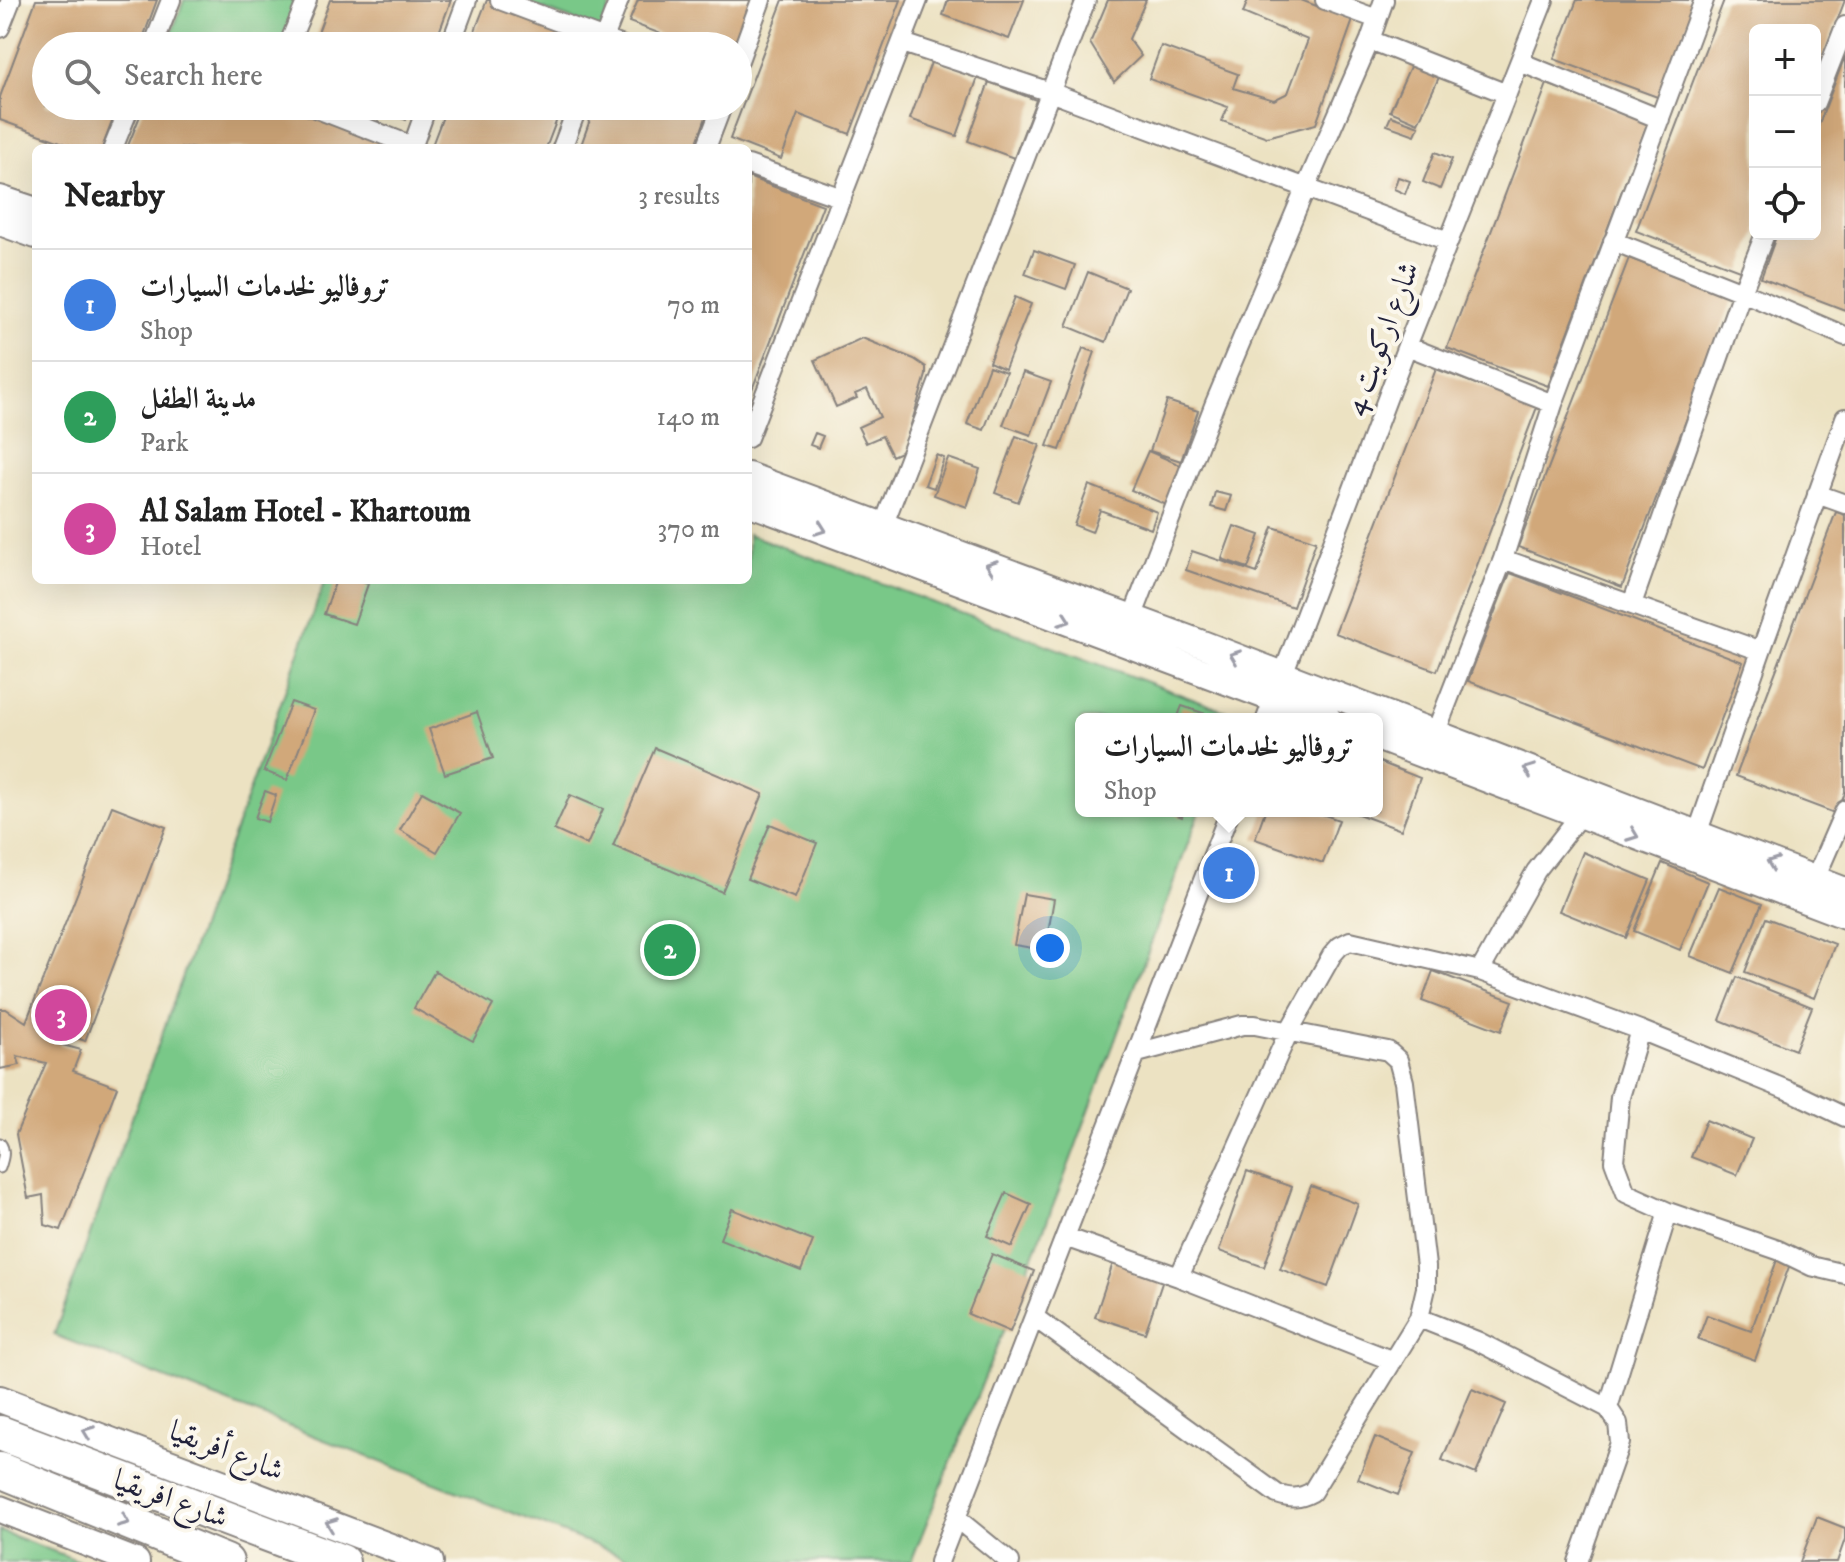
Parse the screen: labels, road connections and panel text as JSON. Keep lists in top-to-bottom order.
{
  "streets": {
    "highway": ["شارع افريقيا"],
    "street": ["شارع اركويت 4", "شارع أفريقيا"]
  },
  "page": {
    "map_buttons": ["+", "−"],
    "search": "Search here",
    "heading": ["Nearby", "3 results"],
    "list": [
      {
        "mark": "1",
        "name": "تروفاليو لخدمات السيارات",
        "note": "Shop",
        "value": "70 m"
      },
      {
        "mark": "2",
        "name": "مدينة الطفل",
        "note": "Park",
        "value": "140 m"
      },
      {
        "mark": "3",
        "name": "Al Salam Hotel - Khartoum",
        "note": "Hotel",
        "value": "370 m"
      }
    ],
    "popup": ["تروفاليو لخدمات السيارات", "Shop"],
    "pins": ["1", "2", "3"]
  }
}
